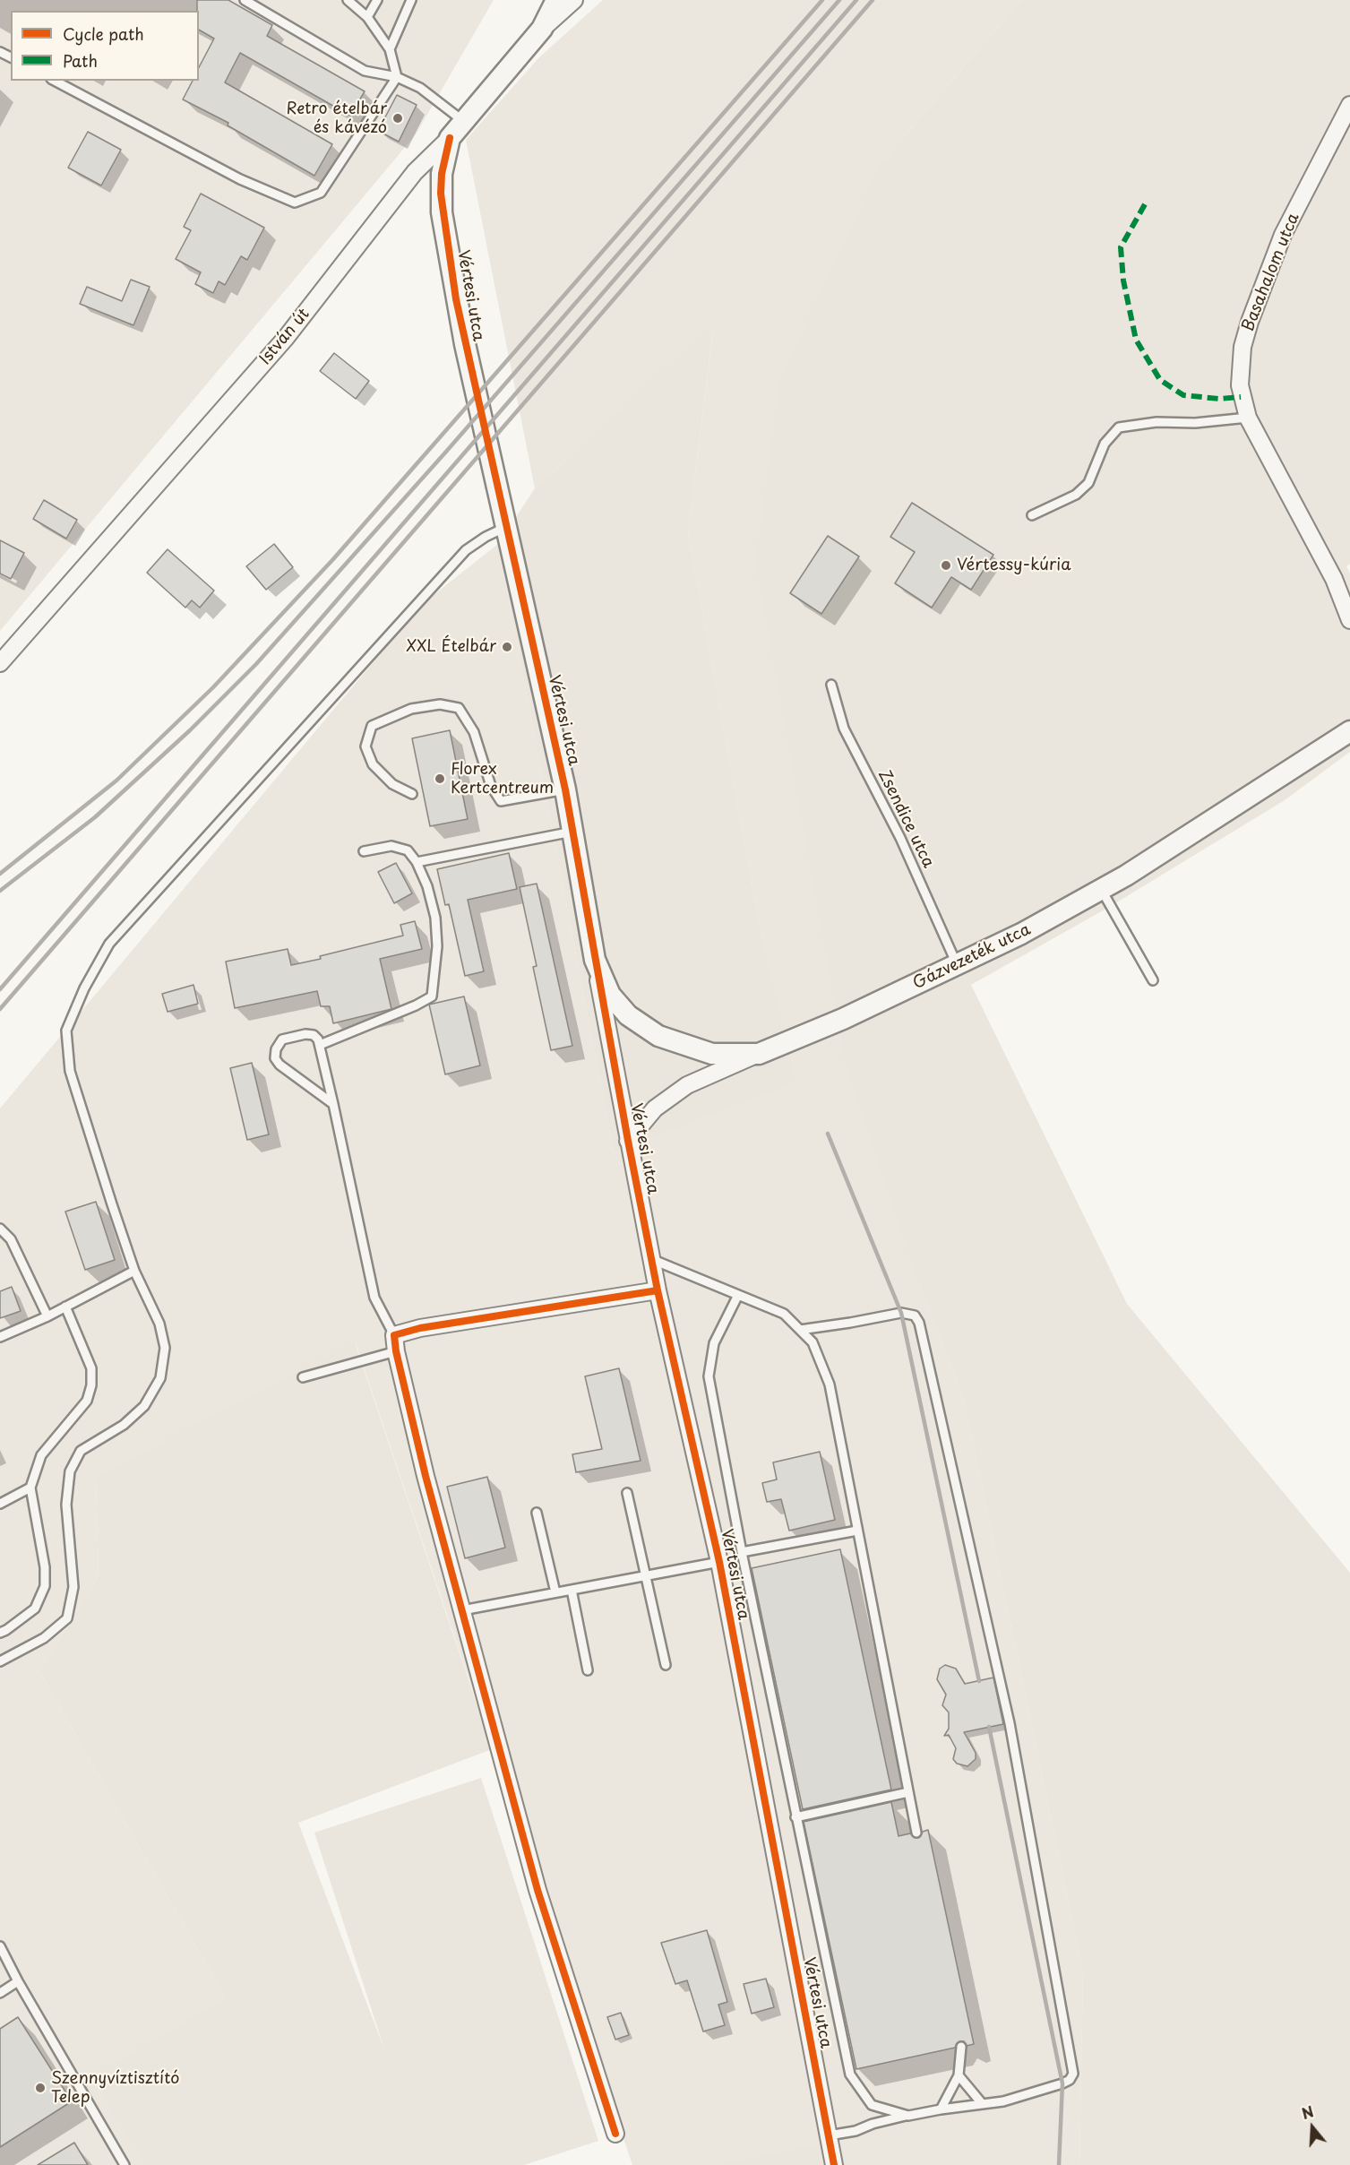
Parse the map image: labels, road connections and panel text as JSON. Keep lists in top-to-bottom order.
{
  "streets": {
    "street": [
      "Basahalom utca",
      "Vértesi utca",
      "István út",
      "Gázvezeték utca"
    ],
    "lane": ["Zsendice utca"]
  },
  "crossings": [
    ["Vértesi utca", "István út"],
    ["Vértesi utca", "Gázvezeték utca"],
    ["Zsendice utca", "Gázvezeték utca"]
  ],
  "places": [
    "Retro ételbár és kávézó",
    "Vértessy-kúria",
    "XXL Ételbár",
    "Florex Kertcentreum",
    "Szennyvíztisztító Telep"
  ],
  "legend": ["Cycle path", "Path"],
  "north": "top"
}
